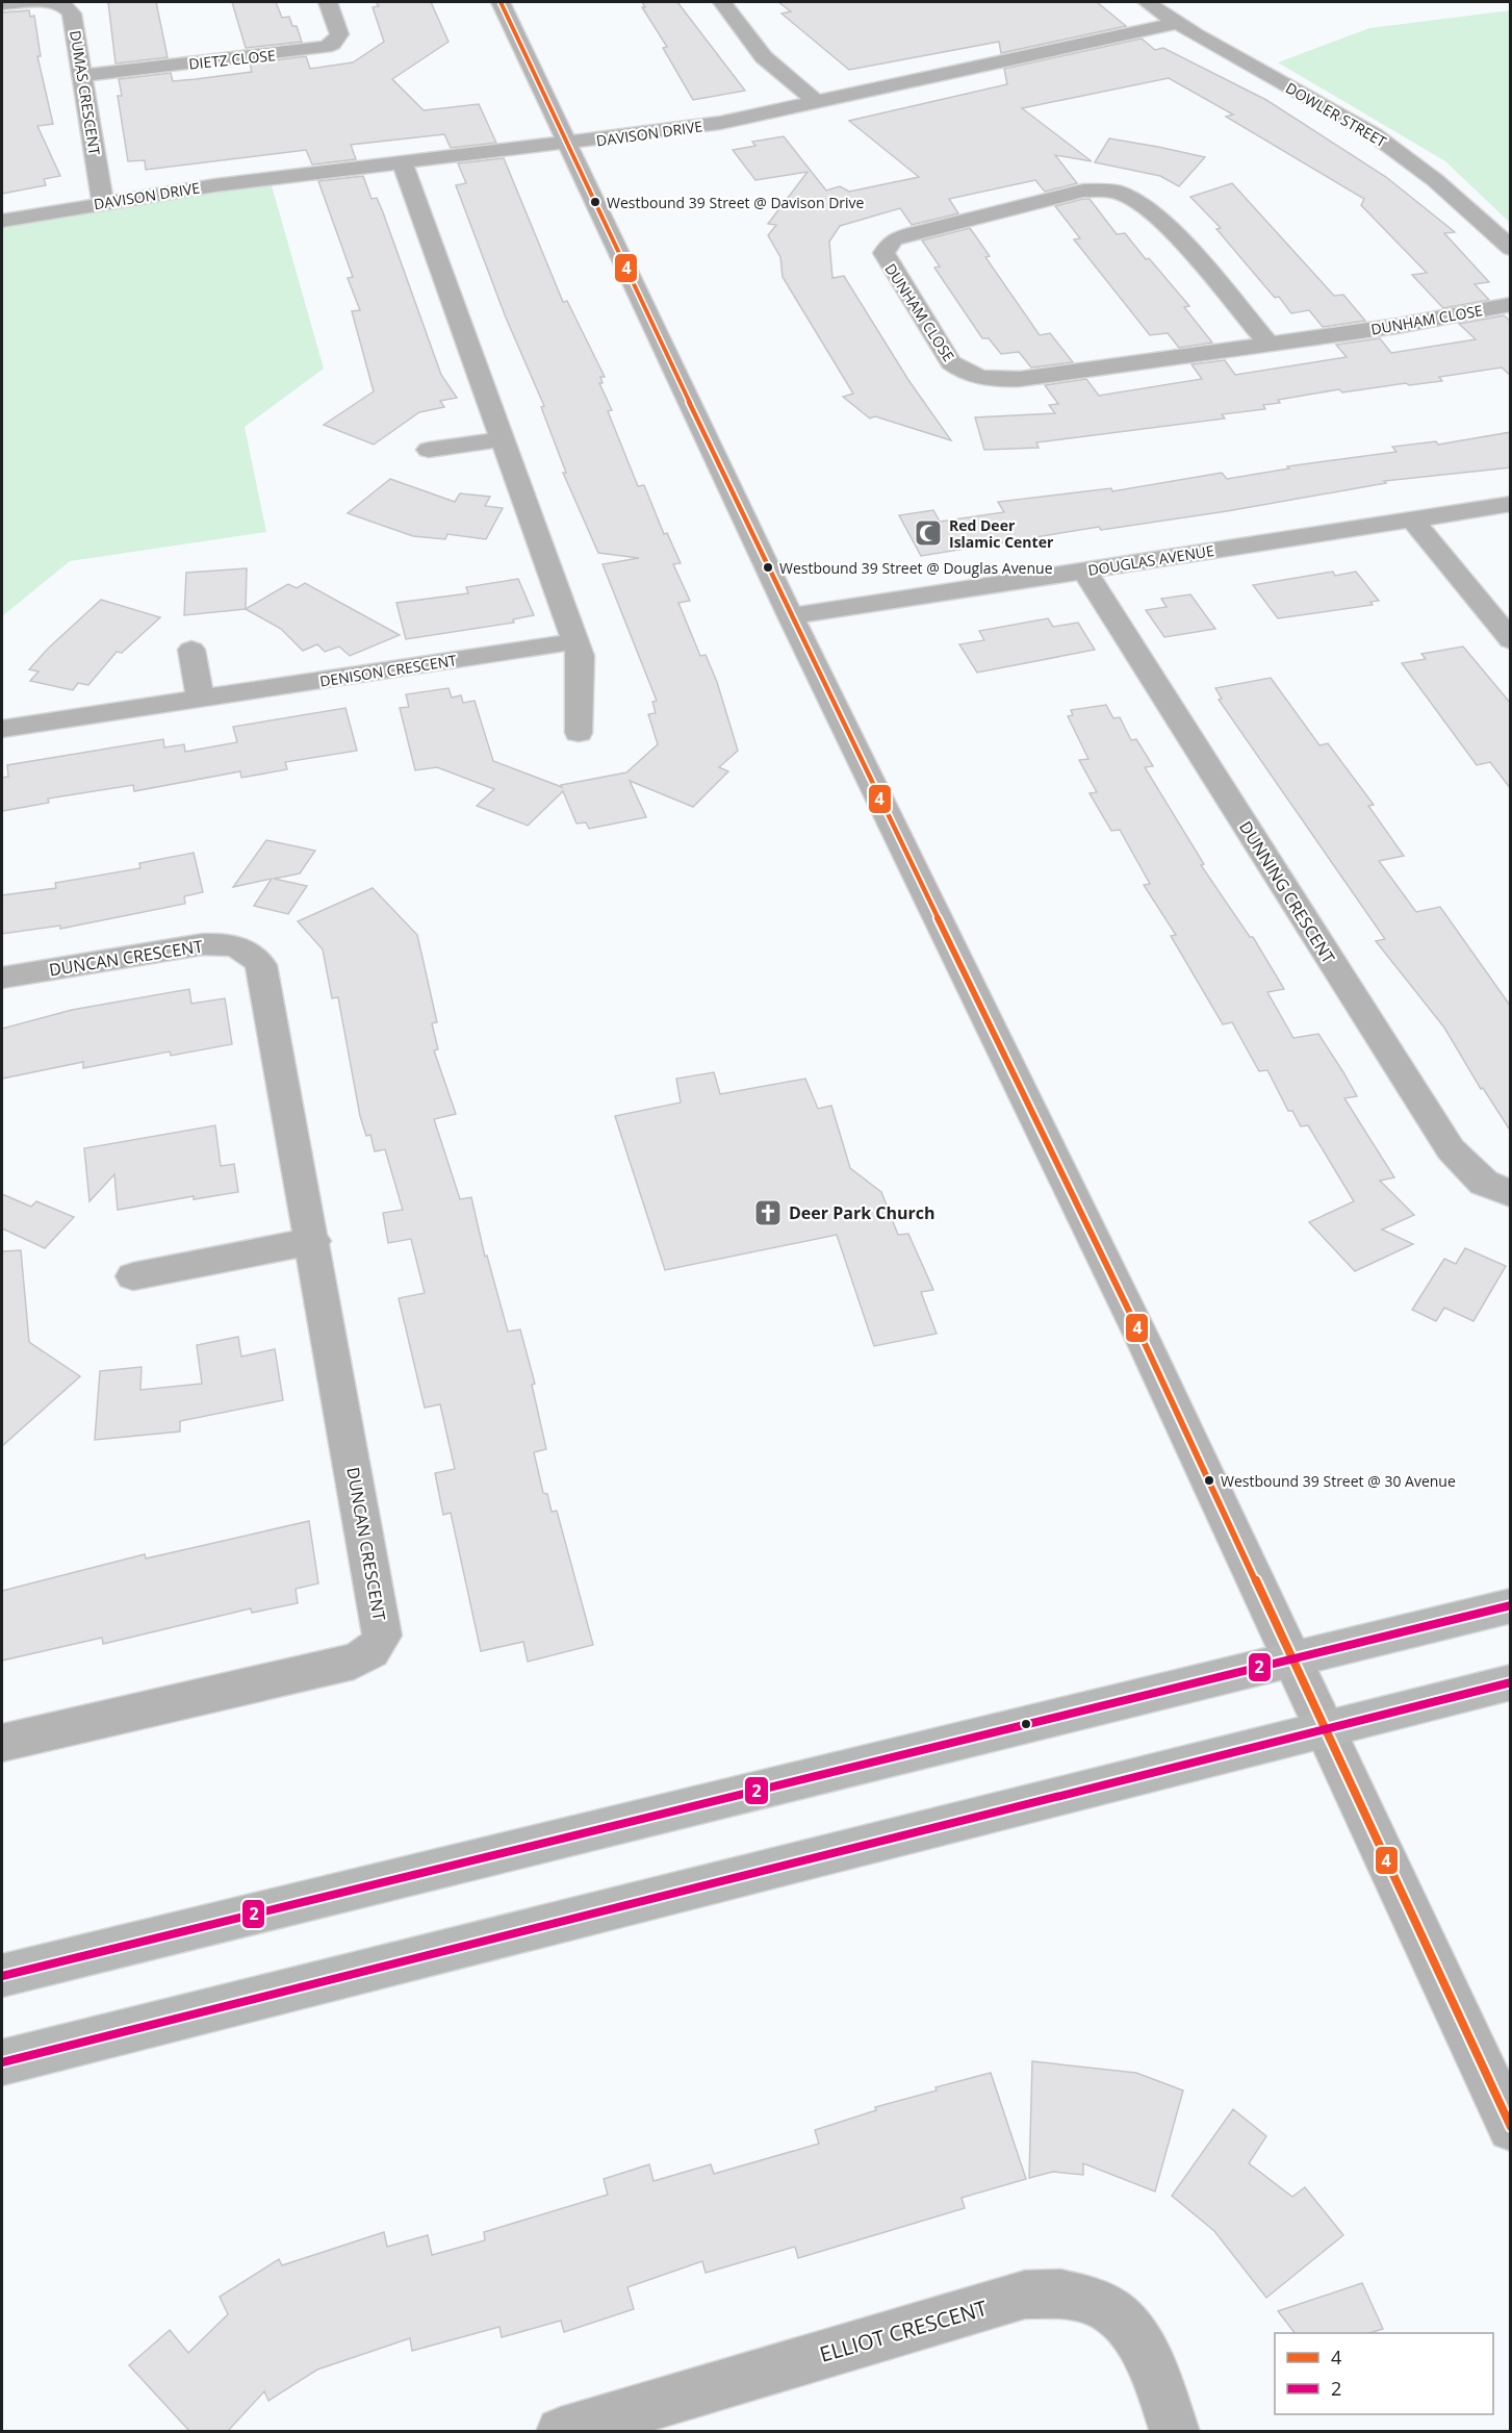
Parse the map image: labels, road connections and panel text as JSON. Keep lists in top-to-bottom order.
{
  "streets": {
    "street": [
      "DIETZ CLOSE",
      "DUMAS CRESCENT",
      "DOWLER STREET",
      "DAVISON DRIVE",
      "DUNHAM CLOSE",
      "DOUGLAS AVENUE",
      "DENISON CRESCENT",
      "DUNNING CRESCENT",
      "DUNCAN CRESCENT",
      "ELLIOT CRESCENT"
    ]
  },
  "crossings": [
    ["DIETZ CLOSE", "DUMAS CRESCENT"],
    ["DUMAS CRESCENT", "DAVISON DRIVE"],
    ["DOWLER STREET", "DAVISON DRIVE"],
    ["DOUGLAS AVENUE", "DUNNING CRESCENT"]
  ],
  "places": {
    "other": ["Westbound 39 Street @ Davison Drive", "Westbound 39 Street @ Douglas Avenue", "Westbound 39 Street @ 30 Avenue"],
    "mosque": ["Red Deer Islamic Center"],
    "church": ["Deer Park Church"]
  },
  "lines": ["transit line 4", "transit line 2"],
  "legend": ["4", "2"]
}
